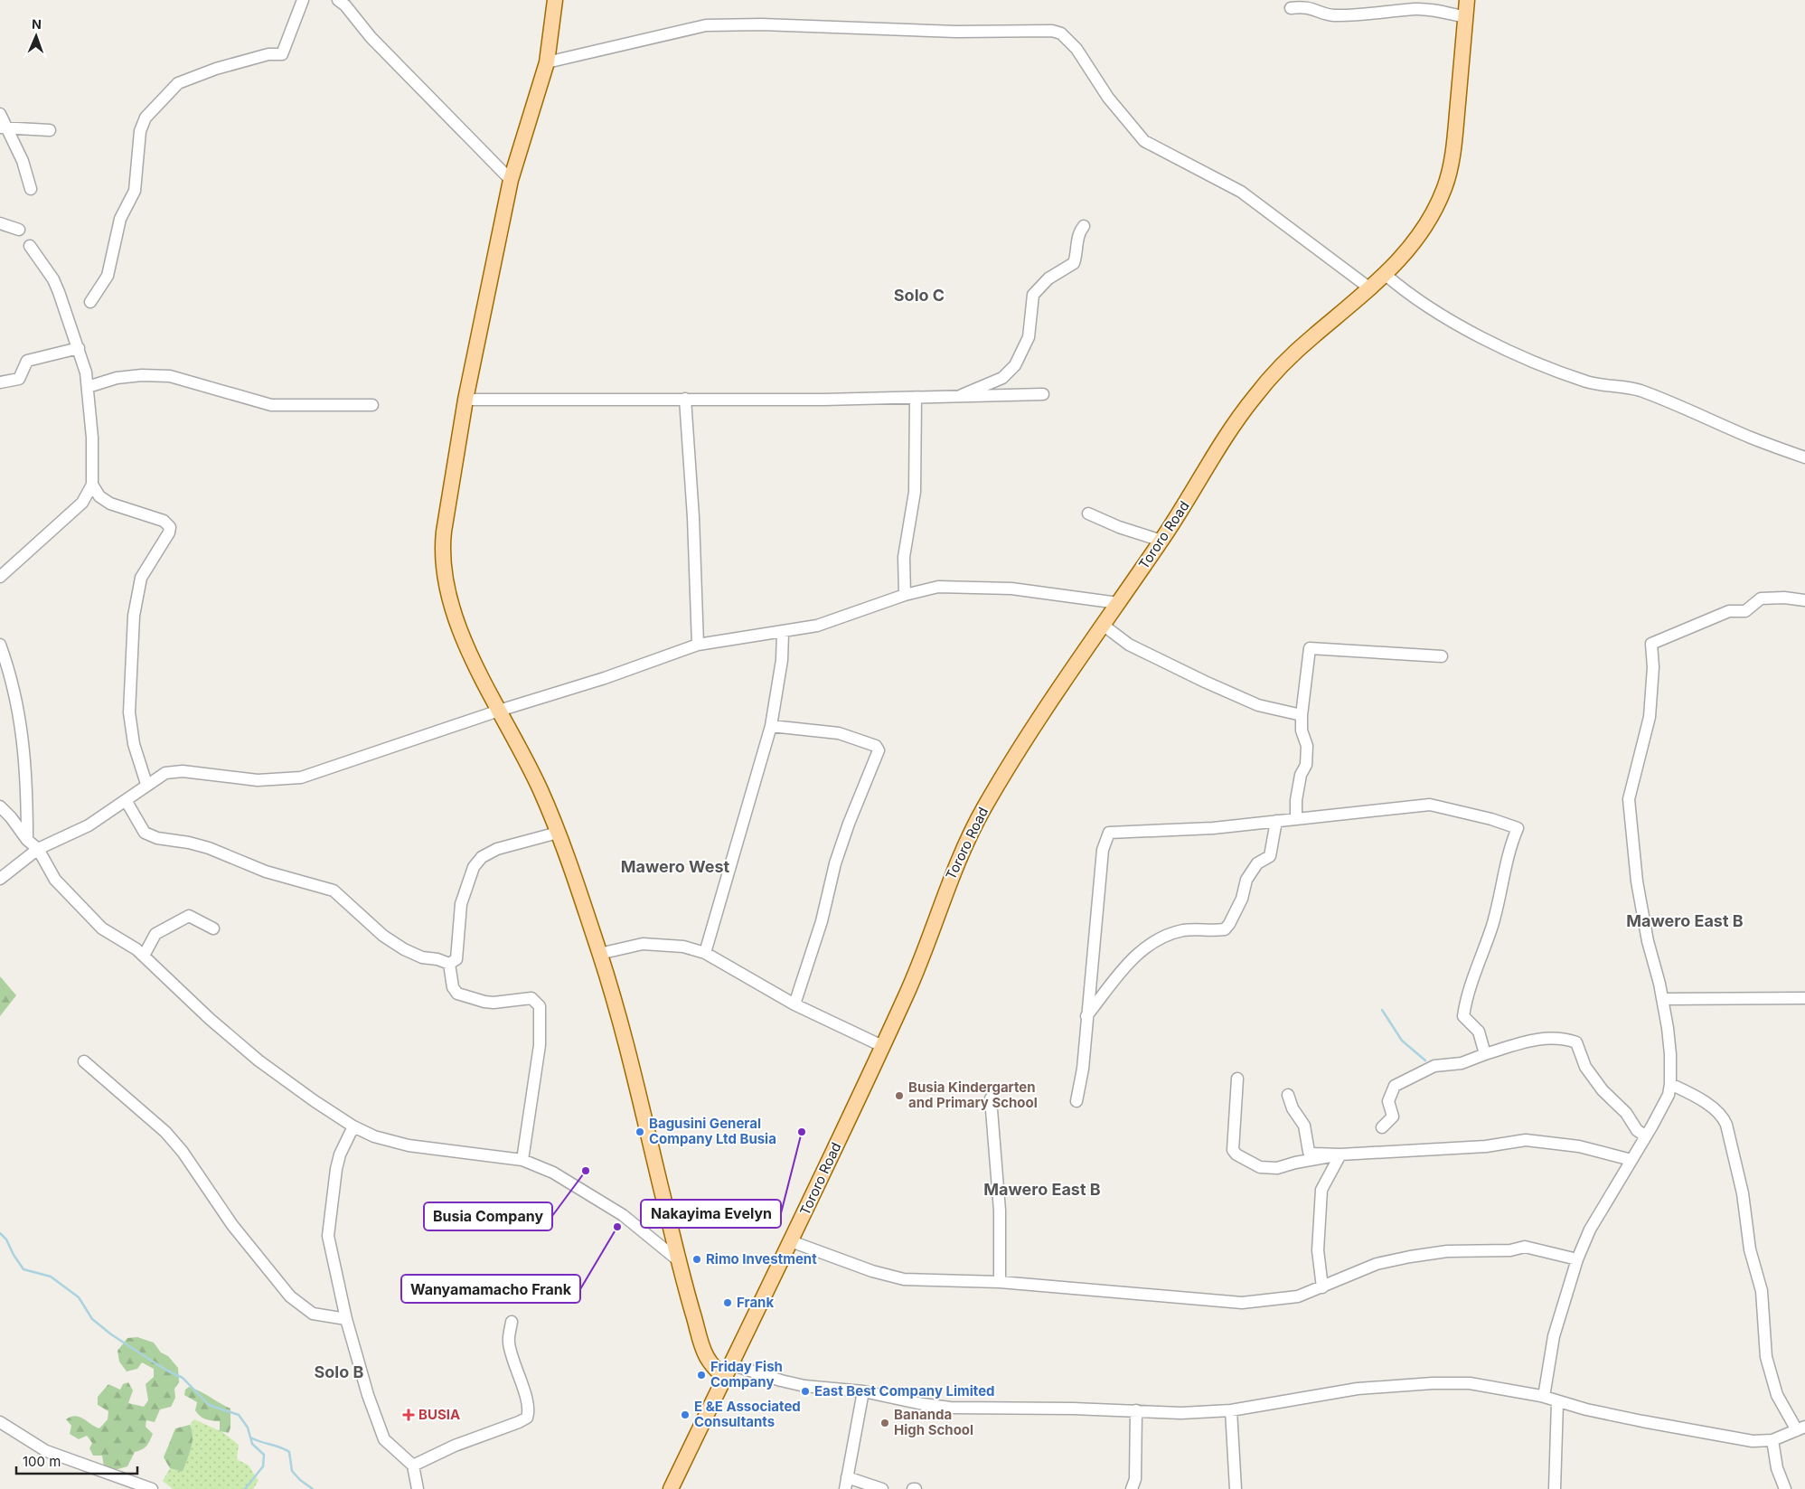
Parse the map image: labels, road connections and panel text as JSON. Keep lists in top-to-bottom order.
{
  "streets": {
    "main road": ["Tororo Road"]
  },
  "districts": [
    "Solo C",
    "Mawero West",
    "Mawero East B",
    "Mawero East B",
    "Solo B"
  ],
  "places": {
    "other": [
      "Busia Kindergarten and Primary School",
      "Bagusini General Company Ltd Busia",
      "Nakayima Evelyn",
      "Busia Company",
      "Wanyamamacho Frank",
      "Rimo Investment",
      "Frank",
      "Friday Fish Company",
      "East Best Company Limited",
      "E &E Associated Consultants",
      "Bananda High School"
    ],
    "health": ["BUSIA"]
  },
  "scale_bar": "100 m",
  "north": "top"
}
